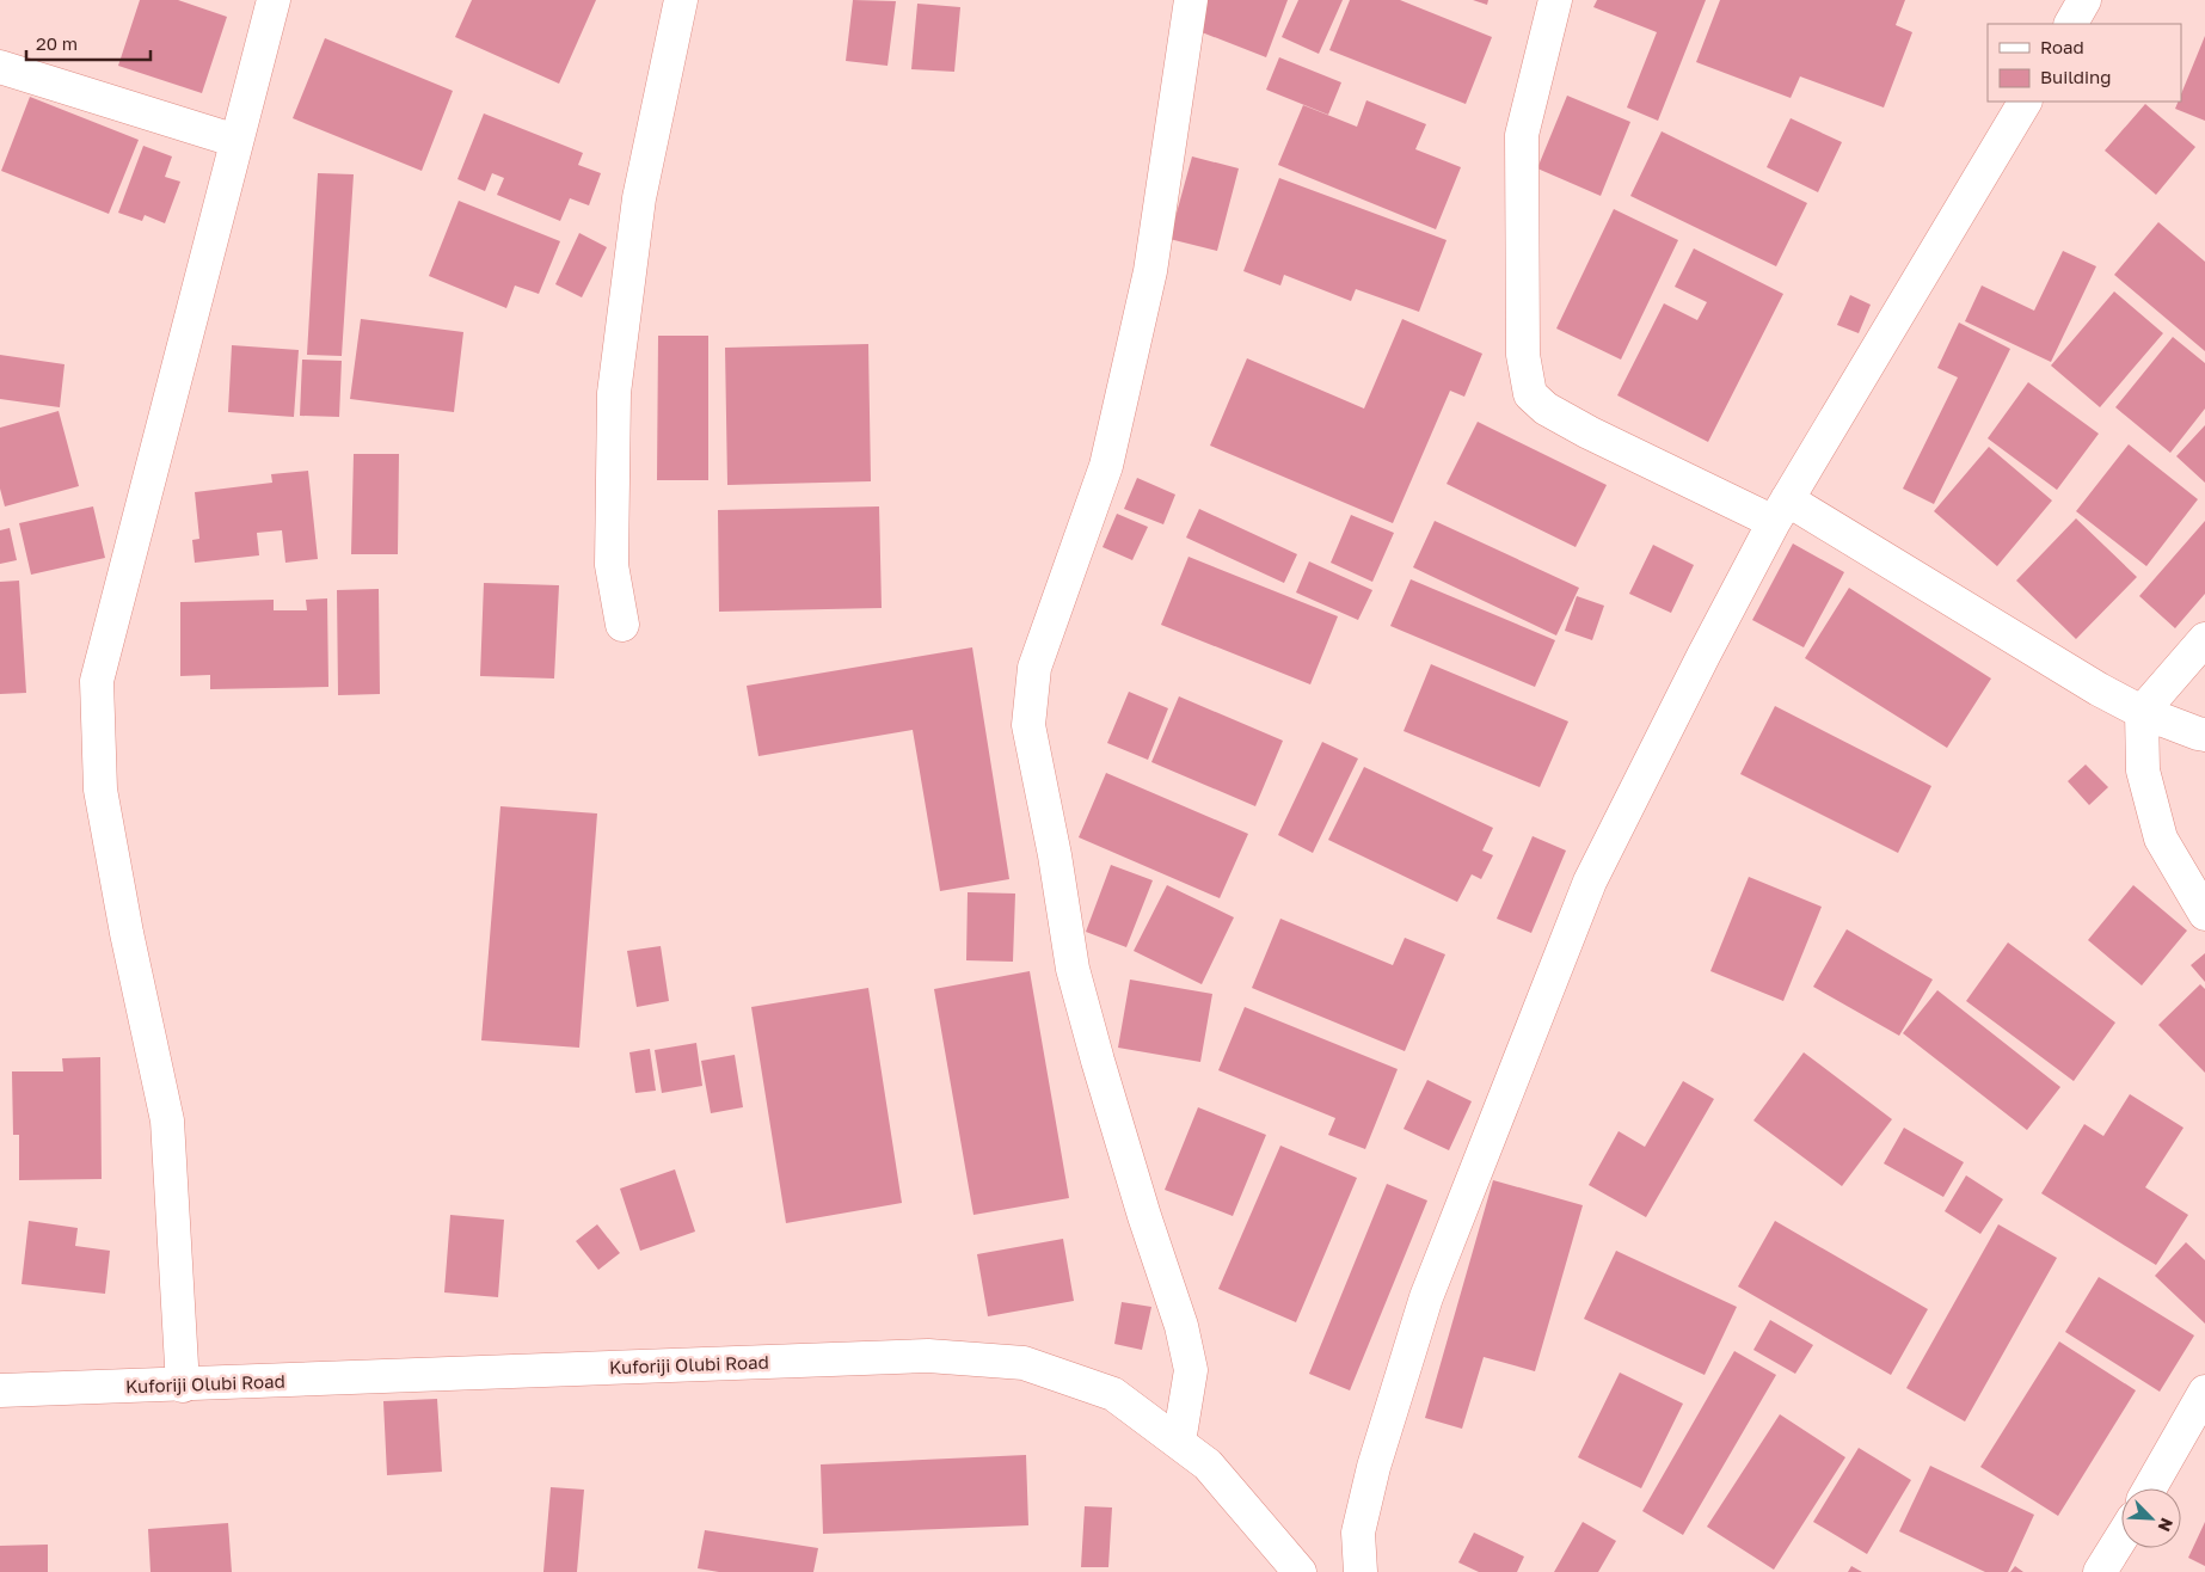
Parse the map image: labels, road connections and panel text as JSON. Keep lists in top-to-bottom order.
{
  "streets": {
    "street": ["Kuforiji Olubi Road"]
  },
  "legend": ["Road", "Building"],
  "scale_bar": "20 m",
  "north": "bottom right"
}
